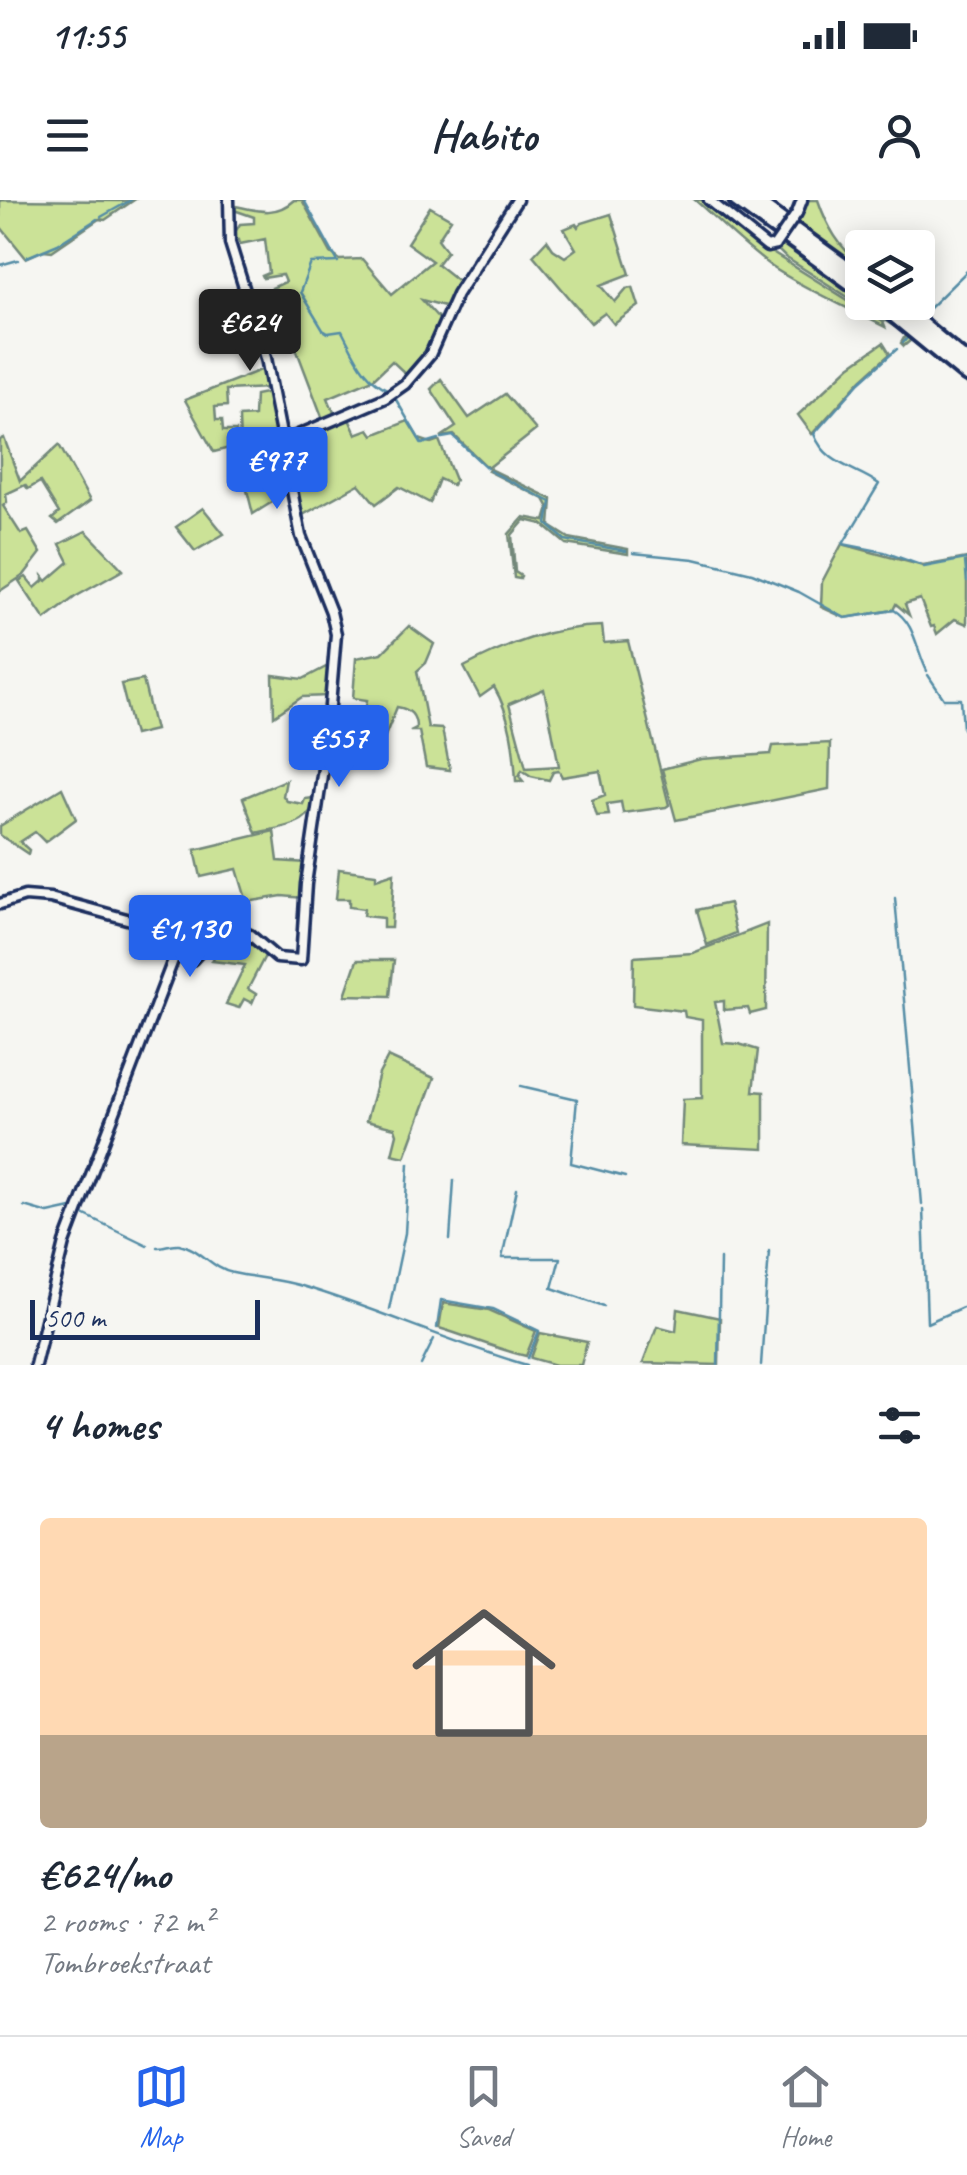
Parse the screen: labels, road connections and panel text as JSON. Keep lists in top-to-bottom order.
{
  "scale_bar": "500 m",
  "page": {
    "status": "11:55",
    "header": "Habito",
    "price": [
      "€624",
      "€977",
      "€557",
      "€1,130"
    ],
    "scale": "500 m",
    "heading": "4 homes",
    "list": [
      {
        "name": "€624/mo",
        "note": "2 rooms · 72 m² · Tombroekstraat"
      }
    ],
    "tabs": ["Map", "Saved", "Home"]
  }
}
